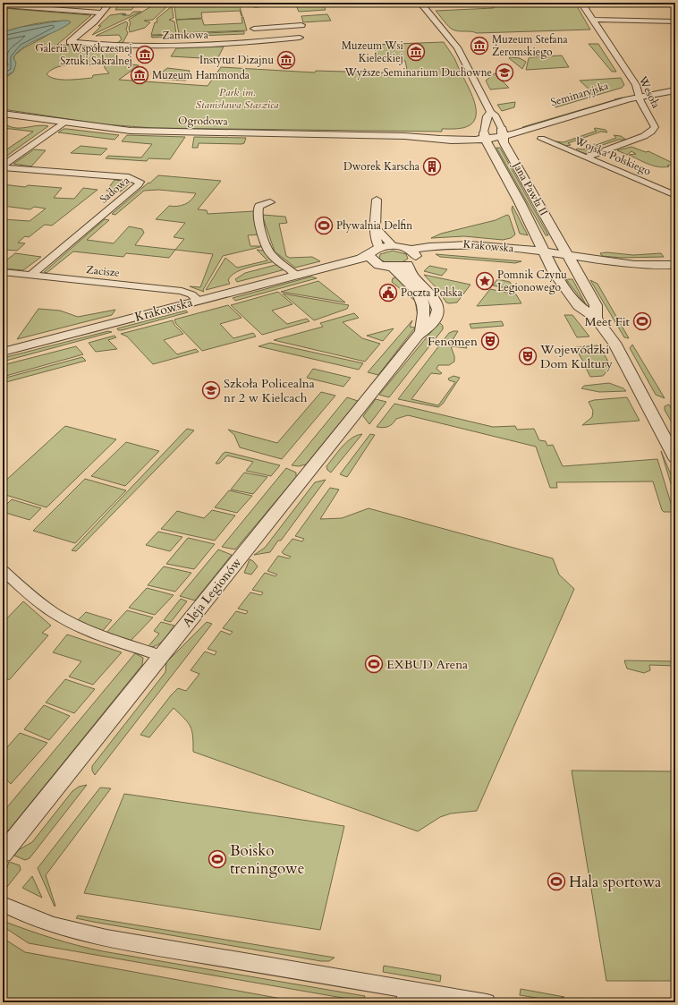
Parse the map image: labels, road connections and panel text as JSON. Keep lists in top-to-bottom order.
{
  "streets": {
    "street": [
      "Zamkowa",
      "Wesoła",
      "Seminaryjska",
      "Ogrodowa",
      "Wojska Polskiego",
      "Jana Pawła II",
      "Sadowa",
      "Krakowska",
      "Zacisze",
      "Aleja Legionów"
    ]
  },
  "crossings": [
    ["Wesoła", "Seminaryjska"],
    ["Wesoła", "Wojska Polskiego"],
    ["Seminaryjska", "Ogrodowa"],
    ["Seminaryjska", "Jana Pawła II"],
    ["Ogrodowa", "Jana Pawła II"],
    ["Jana Pawła II", "Krakowska"],
    ["Sadowa", "Zacisze"],
    ["Krakowska", "Zacisze"]
  ],
  "parks": ["Park im. Stanisława Staszica"],
  "places": {
    "museum": [
      "Muzeum Stefana Żeromskiego",
      "Muzeum Wsi Kieleckiej",
      "Galeria Współczesnej Sztuki Sakralnej",
      "Instytut Dizajnu",
      "Muzeum Hammonda"
    ],
    "school or university": ["Wyższe Seminarium Duchowne", "Szkoła Policealna nr 2 w Kielcach"],
    "building": ["Dworek Karscha"],
    "sports": [
      "Pływalnia Delfin",
      "Meet Fit",
      "EXBUD Arena",
      "Boisko treningowe",
      "Hala sportowa"
    ],
    "place": ["Pomnik Czynu Legionowego"],
    "public building": ["Poczta Polska"],
    "theatre": ["Fenomen", "Wojewódzki Dom Kultury"]
  }
}
